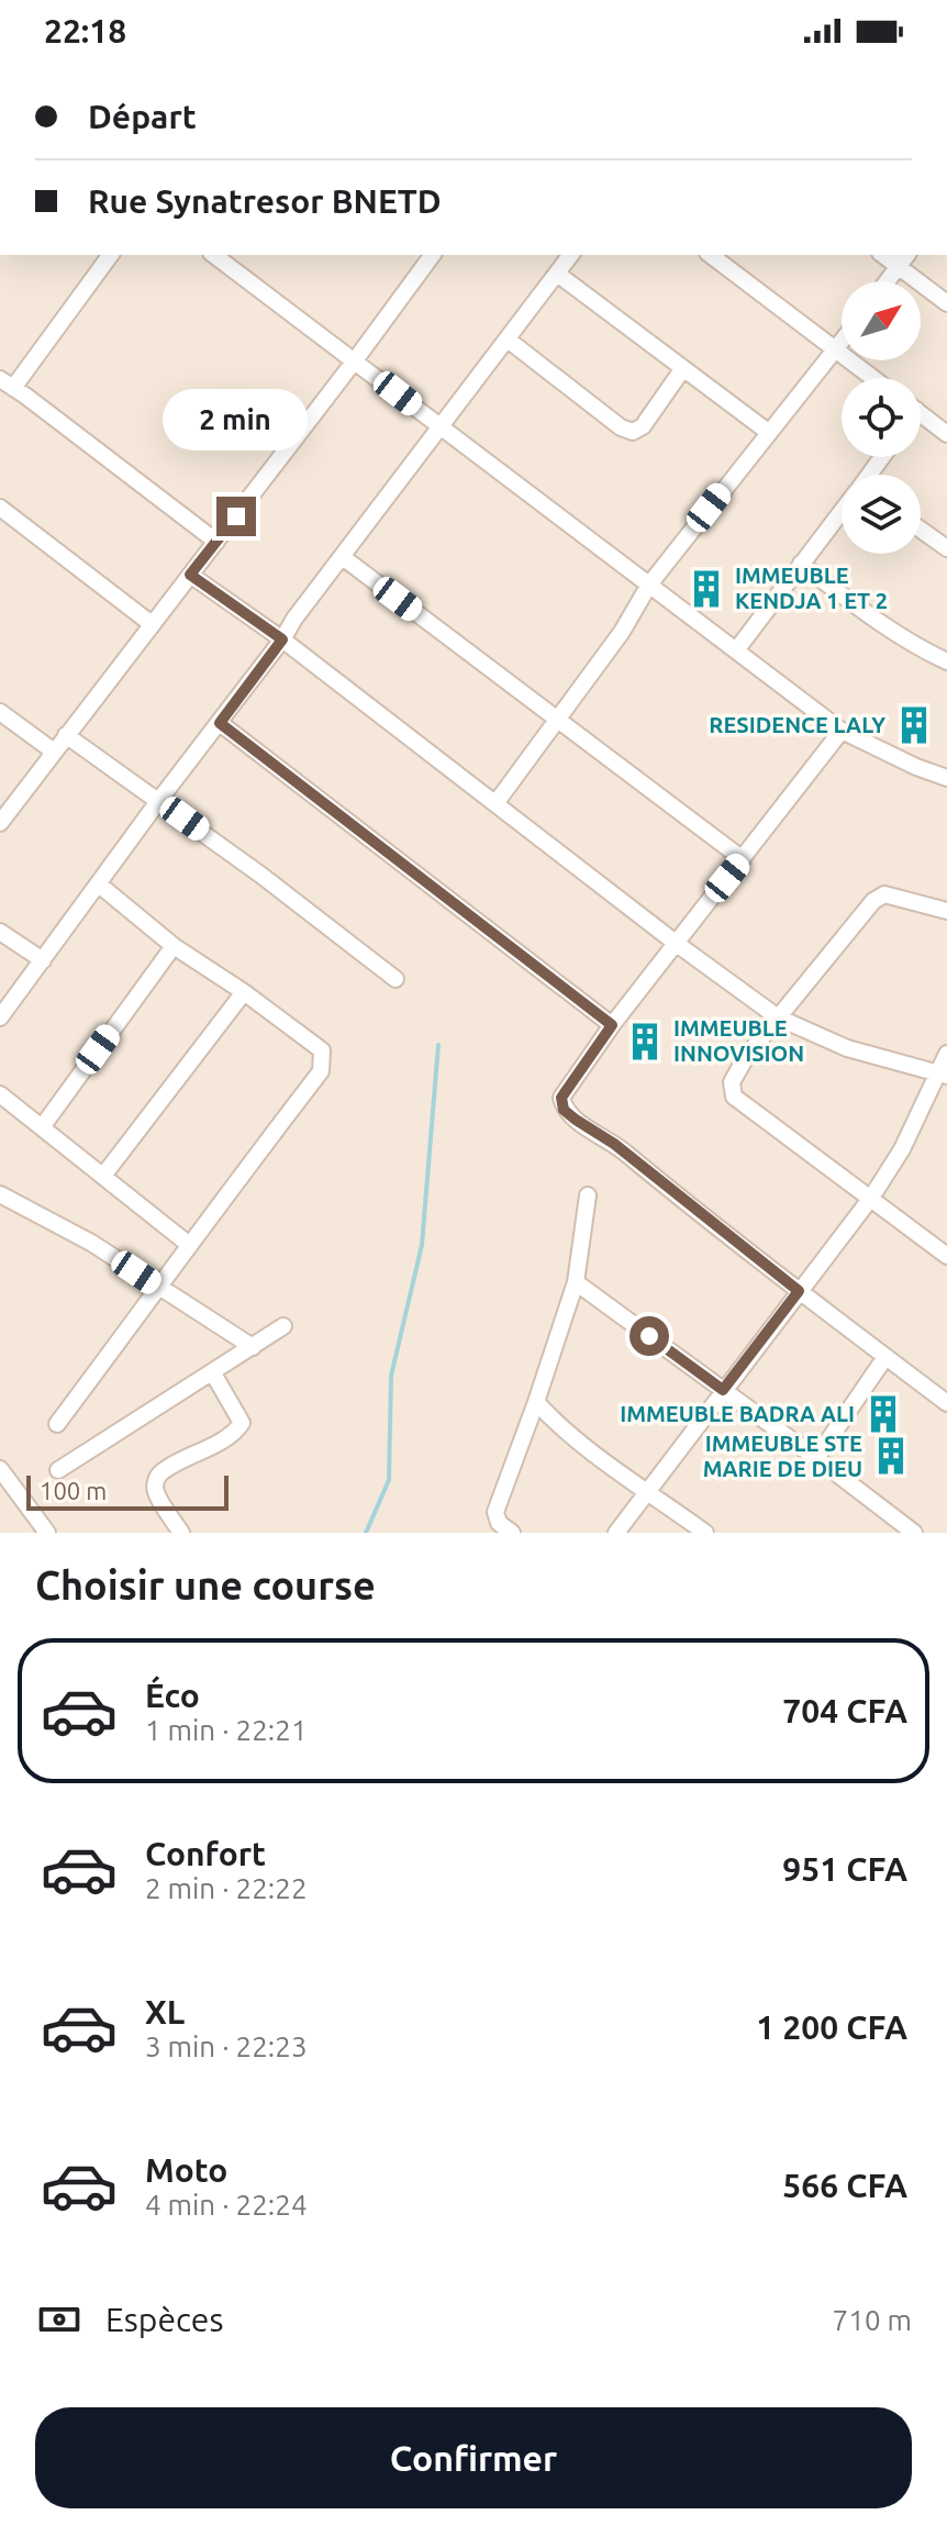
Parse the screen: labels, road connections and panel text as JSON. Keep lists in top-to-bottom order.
{
  "places": {
    "building": [
      "IMMEUBLE KENDJA 1 ET 2",
      "RESIDENCE LALY",
      "IMMEUBLE INNOVISION",
      "IMMEUBLE BADRA ALI",
      "IMMEUBLE STE MARIE DE DIEU"
    ]
  },
  "scale_bar": "100 m",
  "north": "top right",
  "page": {
    "status": "22:18",
    "banner": ["Départ", "Rue Synatresor BNETD"],
    "bubble": "2 min",
    "scale": "100 m",
    "heading": "Choisir une course",
    "list": [
      {
        "name": "Éco",
        "note": "1 min · 22:21",
        "value": "704 CFA"
      },
      {
        "name": "Confort",
        "note": "2 min · 22:22",
        "value": "951 CFA"
      },
      {
        "name": "XL",
        "note": "3 min · 22:23",
        "value": "1 200 CFA"
      },
      {
        "name": "Moto",
        "note": "4 min · 22:24",
        "value": "566 CFA"
      }
    ],
    "pay": ["Espèces", "710 m"],
    "buttons": "Confirmer"
  }
}
